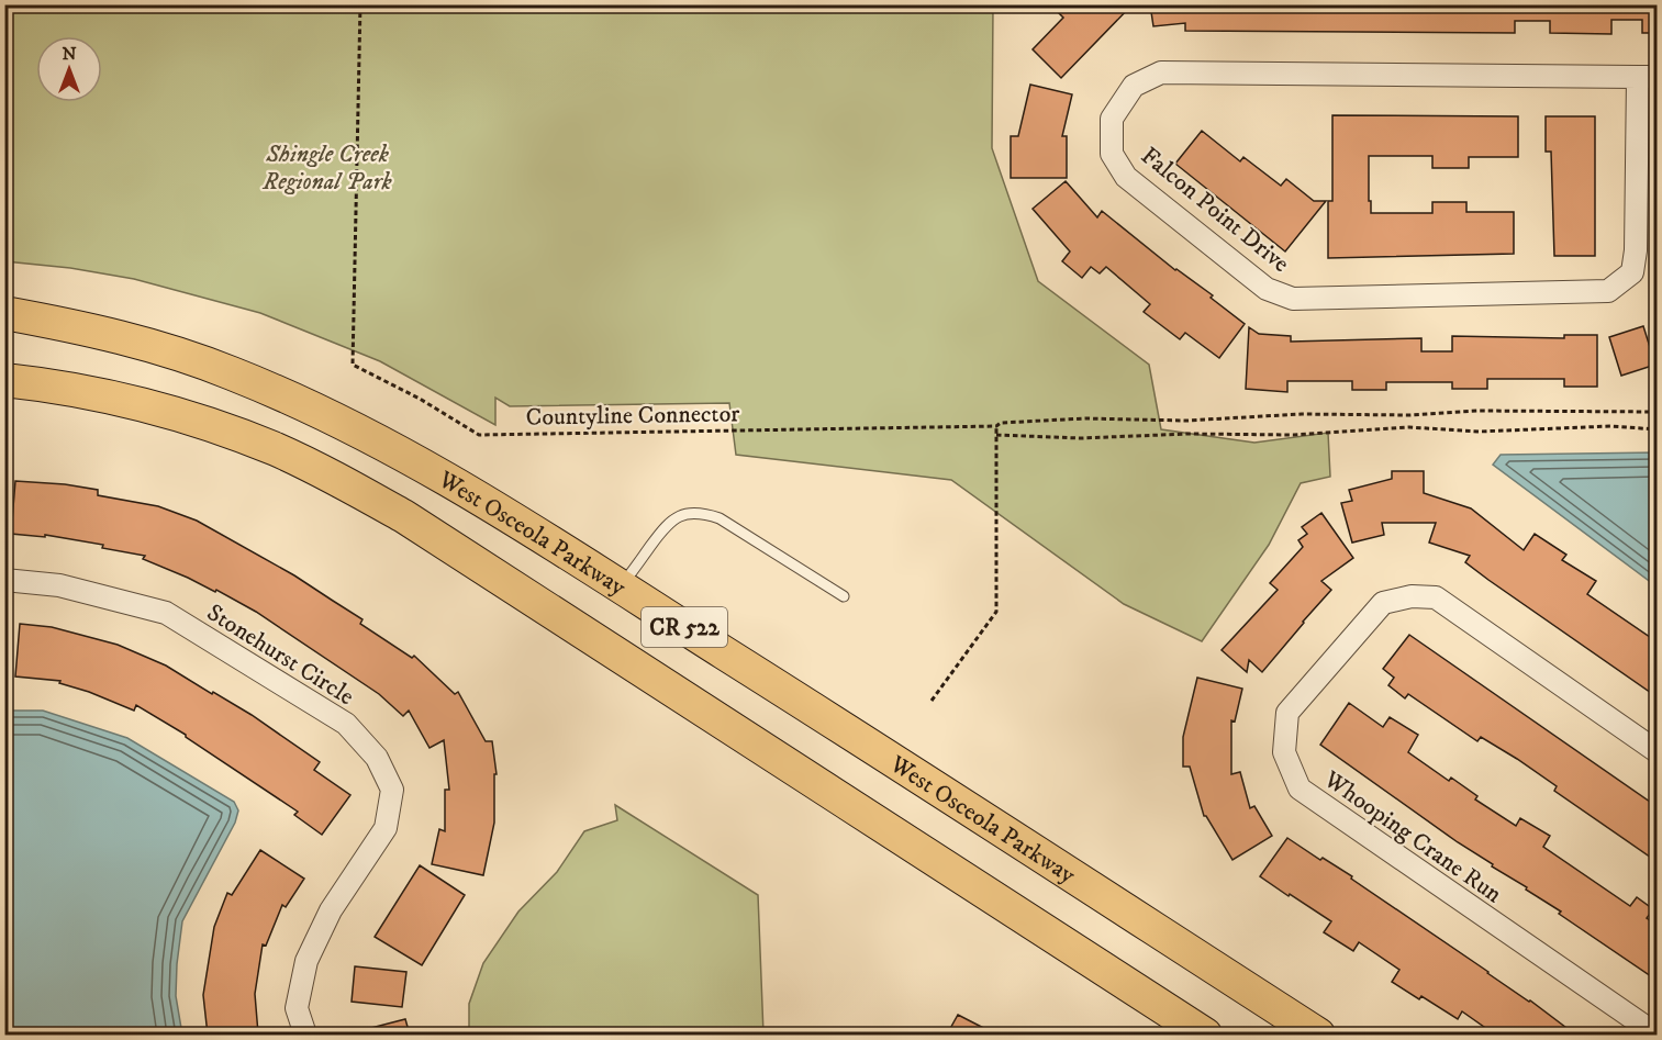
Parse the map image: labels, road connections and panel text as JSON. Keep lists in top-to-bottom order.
{
  "streets": {
    "main road": ["West Osceola Parkway", "CR 522"],
    "street": ["Falcon Point Drive", "Stonehurst Circle", "Whooping Crane Run"],
    "path": ["Countyline Connector"]
  },
  "parks": ["Shingle Creek Regional Park"],
  "north": "top"
}
